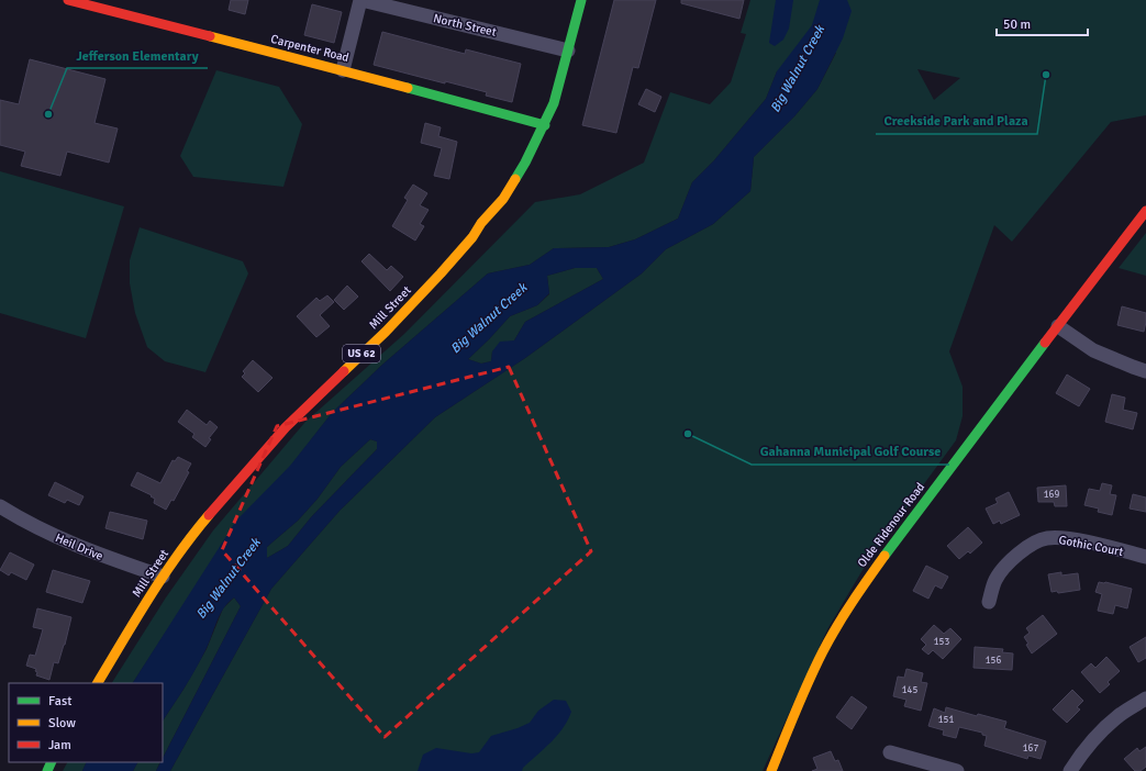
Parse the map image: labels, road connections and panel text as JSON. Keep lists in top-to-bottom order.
{
  "streets": {
    "main road": [
      "Carpenter Road",
      "Mill Street",
      "US 62",
      "Olde Ridenour Road"
    ],
    "street": ["North Street", "Gothic Court", "Heil Drive"]
  },
  "crossings": [
    ["North Street", "Mill Street"],
    ["Carpenter Road", "Mill Street"],
    ["Mill Street", "Heil Drive"]
  ],
  "water": ["Big Walnut Creek"],
  "places": ["Creekside Park and Plaza", "Jefferson Elementary", "Gahanna Municipal Golf Course"],
  "house_numbers": [
    "169",
    "153",
    "156",
    "145",
    "151",
    "167"
  ],
  "legend": ["Fast", "Slow", "Jam"],
  "scale_bar": "50 m"
}
